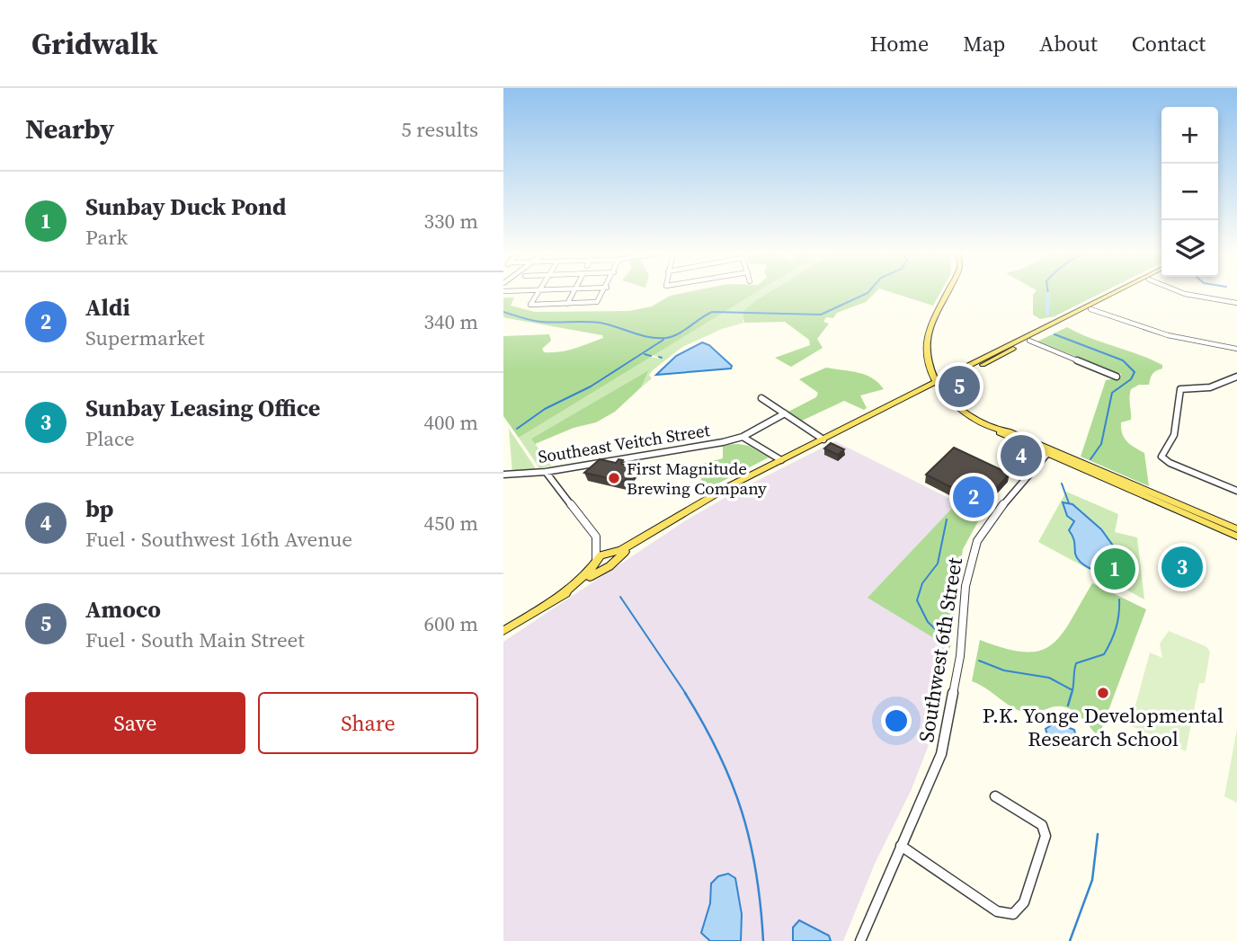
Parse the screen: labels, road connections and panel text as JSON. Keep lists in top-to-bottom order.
{
  "streets": {
    "street": ["Southeast Veitch Street", "Southwest 6th Street"]
  },
  "places": ["First Magnitude Brewing Company", "P.K. Yonge Developmental Research School"],
  "page": {
    "header": "Gridwalk",
    "nav": [
      "Home",
      "Map",
      "About",
      "Contact"
    ],
    "heading": ["Nearby", "5 results"],
    "map_buttons": ["+", "−"],
    "list": [
      {
        "mark": "1",
        "name": "Sunbay Duck Pond",
        "note": "Park",
        "value": "330 m"
      },
      {
        "mark": "2",
        "name": "Aldi",
        "note": "Supermarket",
        "value": "340 m"
      },
      {
        "mark": "3",
        "name": "Sunbay Leasing Office",
        "note": "Place",
        "value": "400 m"
      },
      {
        "mark": "4",
        "name": "bp",
        "note": "Fuel · Southwest 16th Avenue",
        "value": "450 m"
      },
      {
        "mark": "5",
        "name": "Amoco",
        "note": "Fuel · South Main Street",
        "value": "600 m"
      }
    ],
    "pins": [
      "5",
      "4",
      "2",
      "3",
      "1"
    ],
    "buttons": ["Save", "Share"]
  }
}
